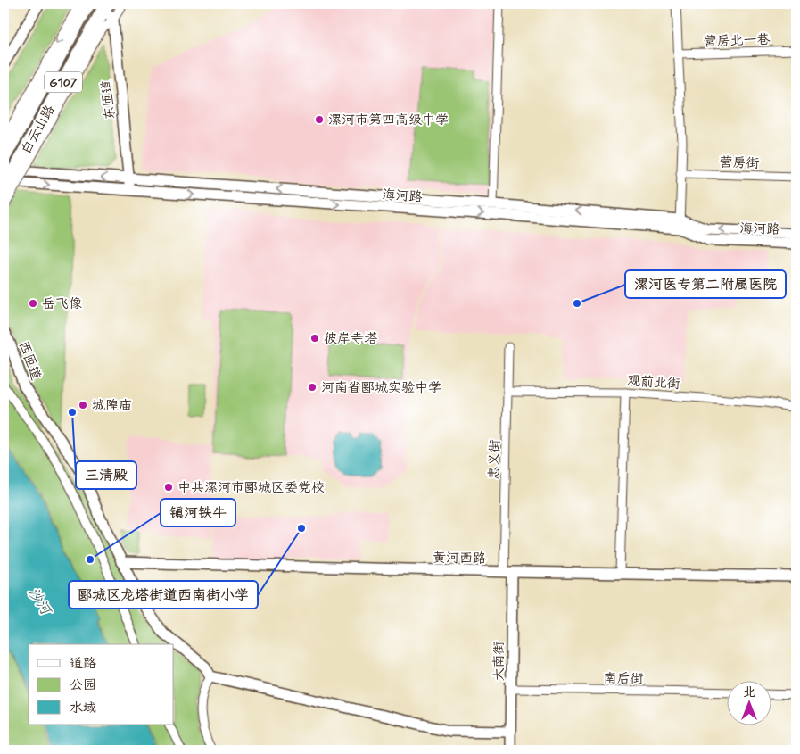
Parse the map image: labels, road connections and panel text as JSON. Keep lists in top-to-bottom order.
{
  "streets": {
    "highway": ["G107", "白云山路"],
    "street": [
      "营房北一巷",
      "东匝道",
      "营房街",
      "海河路",
      "西匝道",
      "观前北街",
      "忠义街",
      "黄河西路",
      "大南街",
      "南后街"
    ]
  },
  "crossings": [
    ["G107", "白云山路"],
    ["东匝道", "海河路"],
    ["西匝道", "黄河西路"],
    ["观前北街", "忠义街"],
    ["忠义街", "黄河西路"],
    ["忠义街", "大南街"],
    ["黄河西路", "大南街"],
    ["大南街", "南后街"]
  ],
  "water": ["沙河"],
  "places": [
    "漯河市第四高级中学",
    "岳飞像",
    "漯河医专第二附属医院",
    "彼岸寺塔",
    "河南省郾城实验中学",
    "城隍庙",
    "三清殿",
    "中共漯河市郾城区委党校",
    "郾城区龙塔街道西南街小学",
    "镇河铁牛"
  ],
  "legend": ["道路", "公园", "水域"],
  "north": "top"
}
